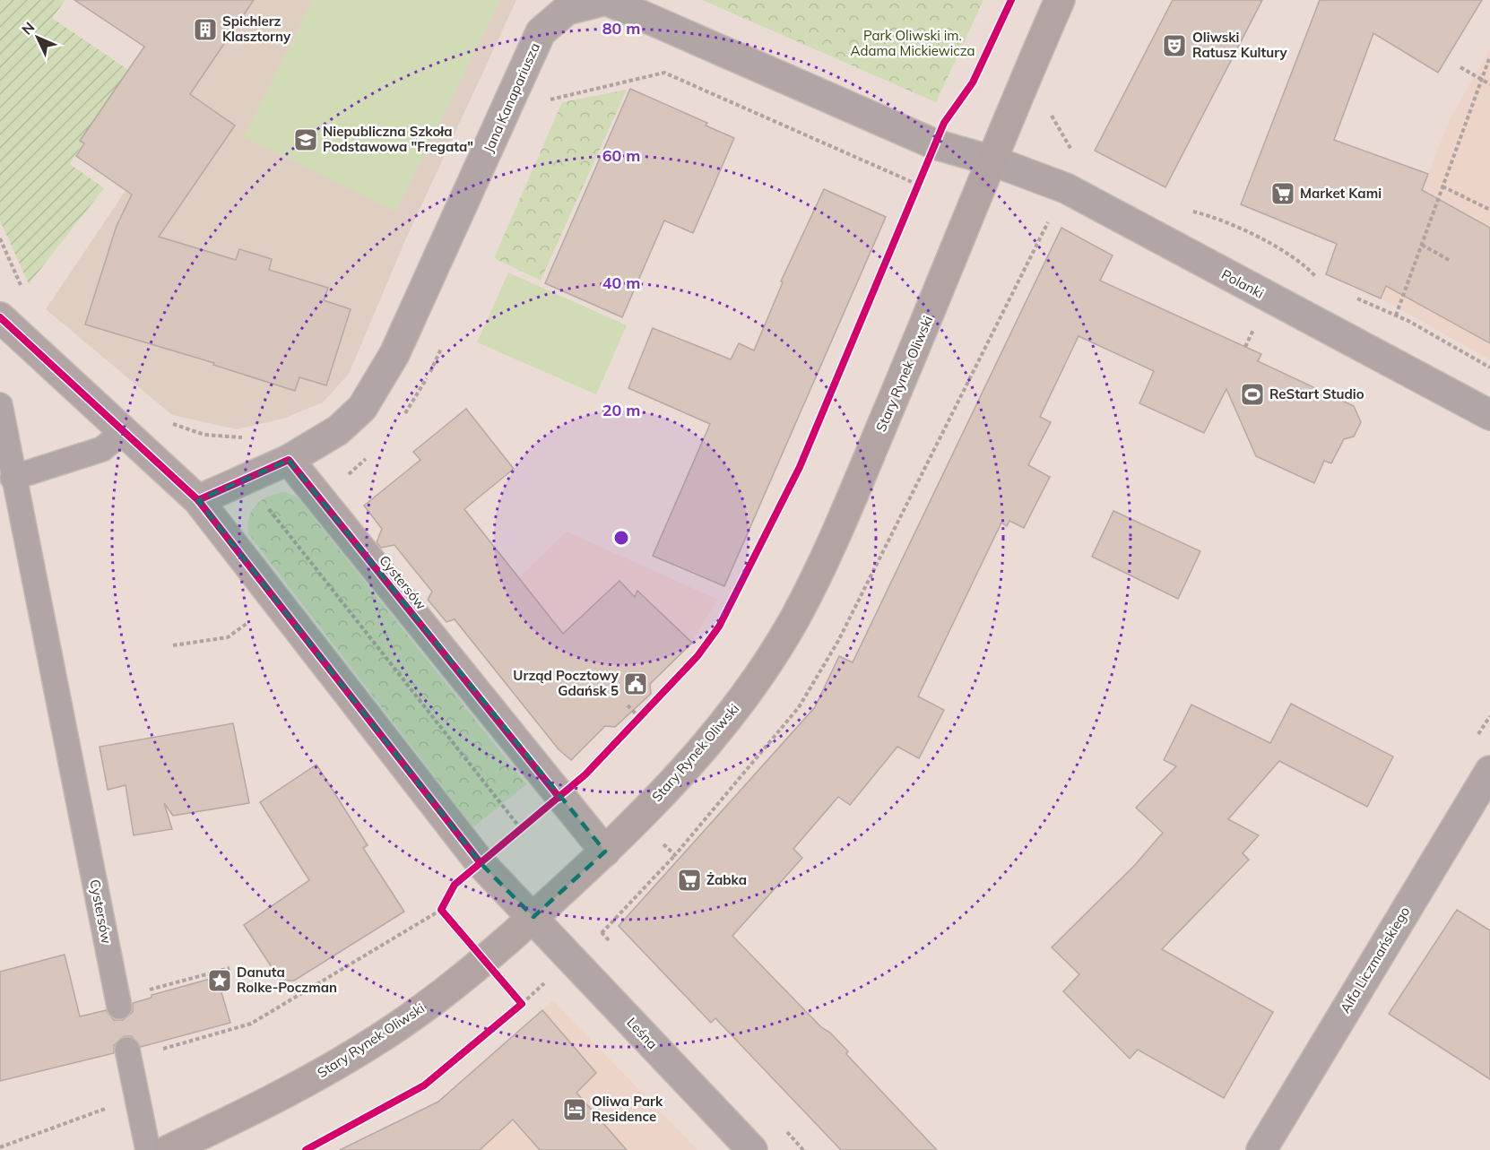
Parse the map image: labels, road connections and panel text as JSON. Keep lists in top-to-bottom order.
{
  "streets": {
    "main road": ["Stary Rynek Oliwski"],
    "street": [
      "Jana Kanapariusza",
      "Polanki",
      "Cystersów",
      "Alfa Liczmańskiego",
      "Leśna"
    ]
  },
  "crossings": [
    ["Jana Kanapariusza", "Polanki"],
    ["Jana Kanapariusza", "Stary Rynek Oliwski"],
    ["Jana Kanapariusza", "Cystersów"],
    ["Polanki", "Stary Rynek Oliwski"],
    ["Stary Rynek Oliwski", "Cystersów"],
    ["Stary Rynek Oliwski", "Leśna"]
  ],
  "parks": ["Park Oliwski im. Adama Mickiewicza"],
  "places": {
    "building": ["Spichlerz Klasztorny"],
    "theatre": ["Oliwski Ratusz Kultury"],
    "school or university": ["Niepubliczna Szkoła Podstawowa \"Fregata\""],
    "supermarket": ["Market Kami", "Żabka"],
    "sports": ["ReStart Studio"],
    "public building": ["Urząd Pocztowy Gdańsk 5"],
    "place": ["Danuta Rolke-Poczman"],
    "hotel": ["Oliwa Park Residence"]
  },
  "north": "top left",
  "rings": [
    "80 m",
    "60 m",
    "40 m",
    "20 m"
  ]
}
